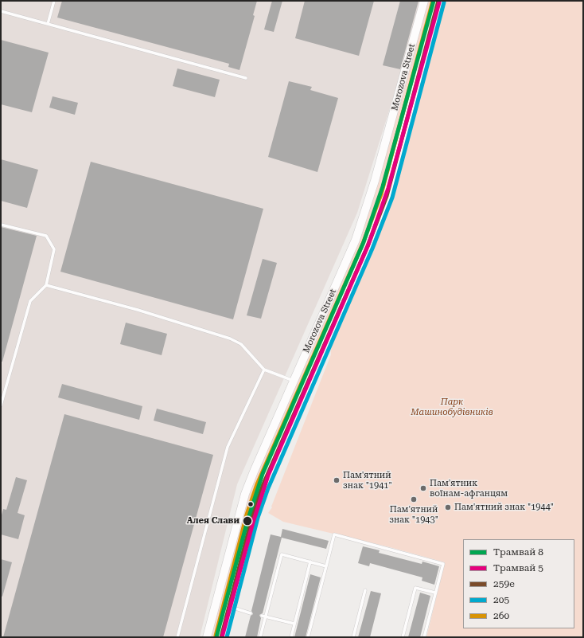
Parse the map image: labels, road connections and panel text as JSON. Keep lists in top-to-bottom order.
{
  "streets": {
    "main road": ["Morozova Street"]
  },
  "parks": ["Парк Машинобудівників"],
  "places": [
    "Пам'ятний знак \"1941\"",
    "Пам'ятник воїнам-афганцям",
    "Пам'ятний знак \"1943\"",
    "Пам'ятний знак \"1944\"",
    "Алея Слави"
  ],
  "lines": [
    "tram line 8",
    "transit line 259е",
    "transit line 260",
    "tram line 5",
    "transit line 205"
  ],
  "legend": [
    "Трамвай 8",
    "Трамвай 5",
    "259е",
    "205",
    "260"
  ]
}
